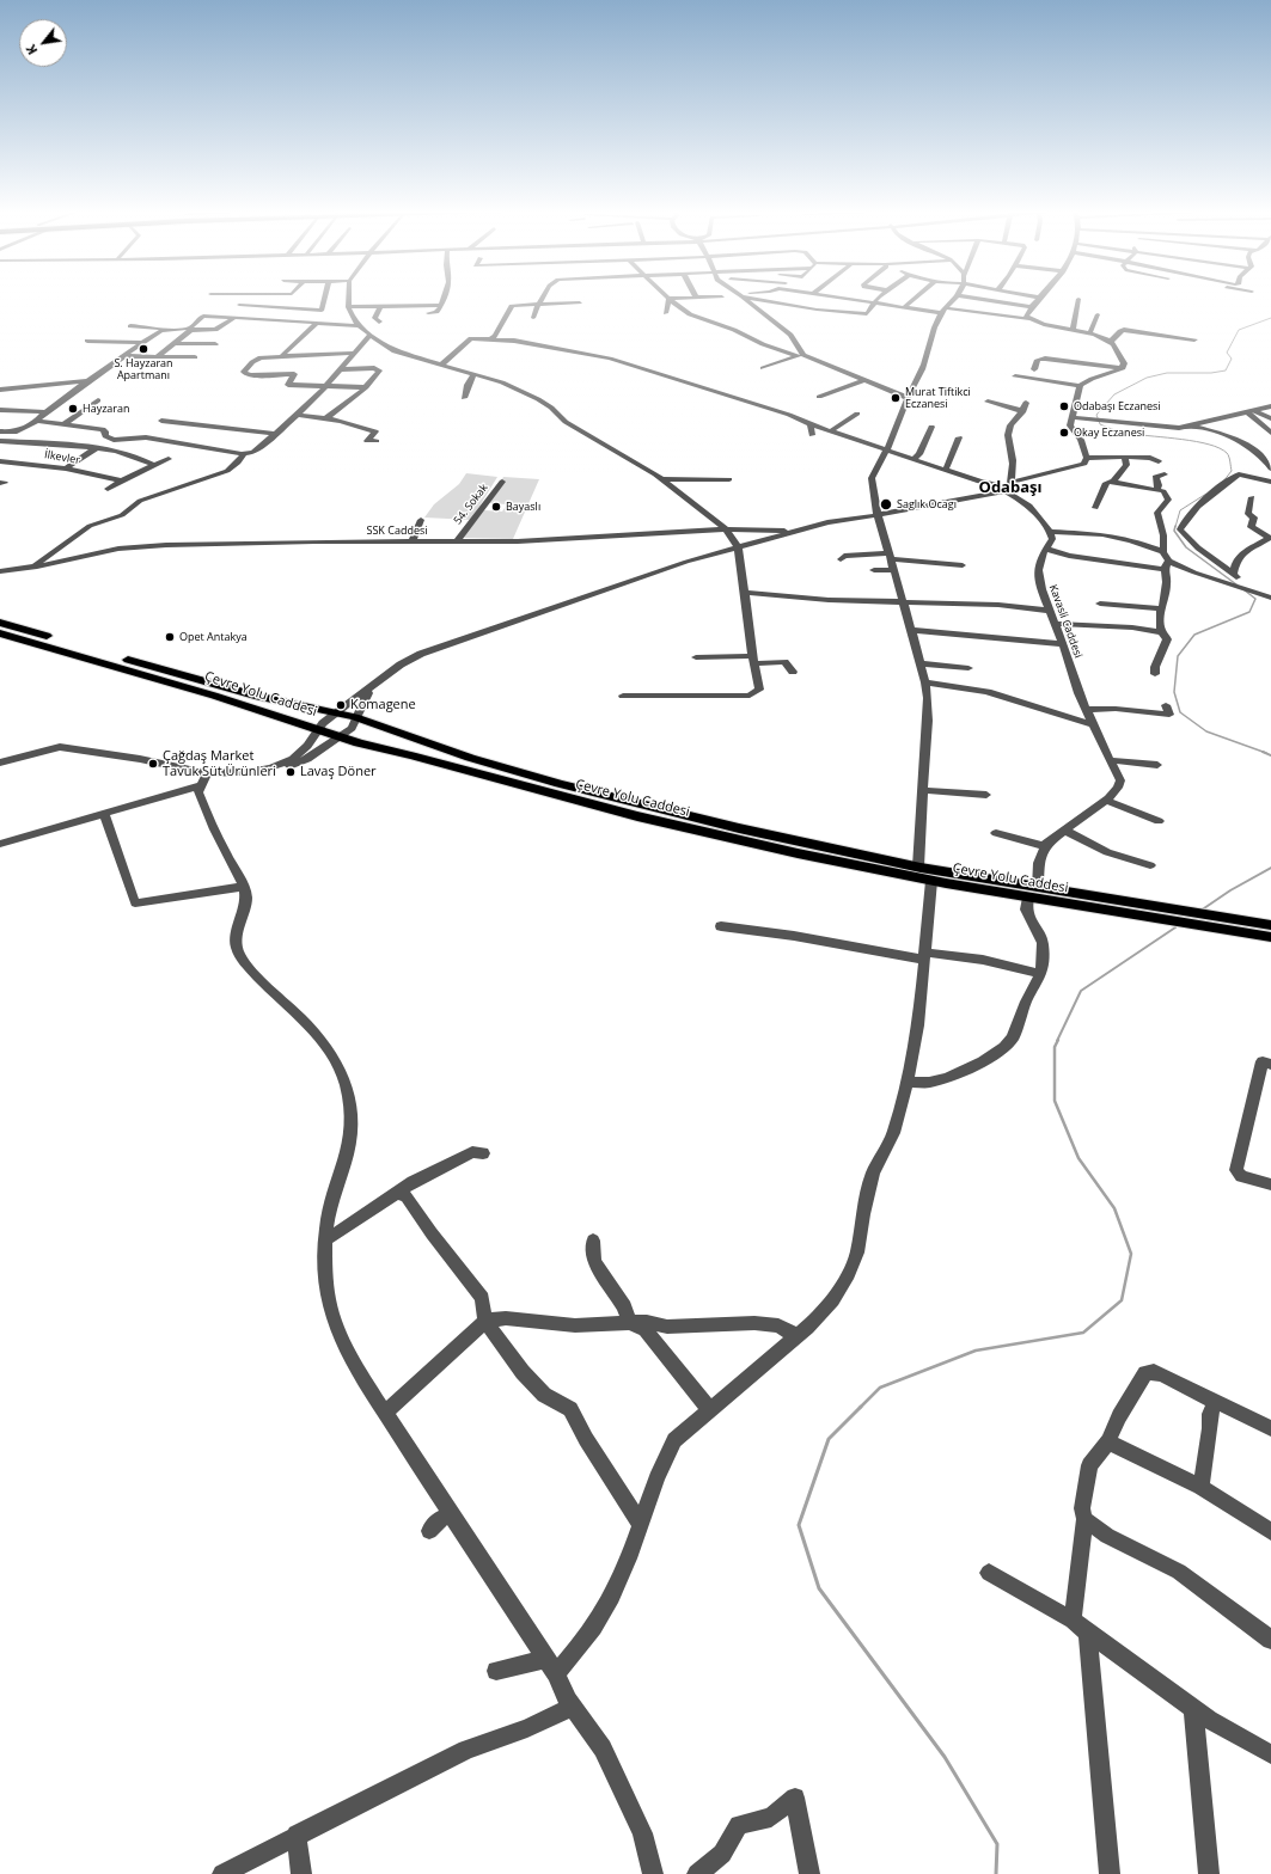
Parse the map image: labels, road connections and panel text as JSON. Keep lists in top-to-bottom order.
{
  "streets": {
    "highway": ["Çevre Yolu Caddesi"],
    "street": [
      "İlkevler",
      "54. Sokak",
      "SSK Caddesi",
      "Kavasli Caddesi"
    ]
  },
  "crossings": [
    ["54. Sokak", "SSK Caddesi"]
  ],
  "districts": ["Odabaşı"],
  "places": [
    "S. Hayzaran Apartmanı",
    "Murat Tiftikci Eczanesi",
    "Odabaşı Eczanesi",
    "Hayzaran",
    "Okay Eczanesi",
    "Saglık Ocagı",
    "Bayaslı",
    "Opet Antakya",
    "Komagene",
    "Çağdaş Market Tavuk Süt Ürünleri",
    "Lavaş Döner"
  ],
  "north": "bottom left"
}
